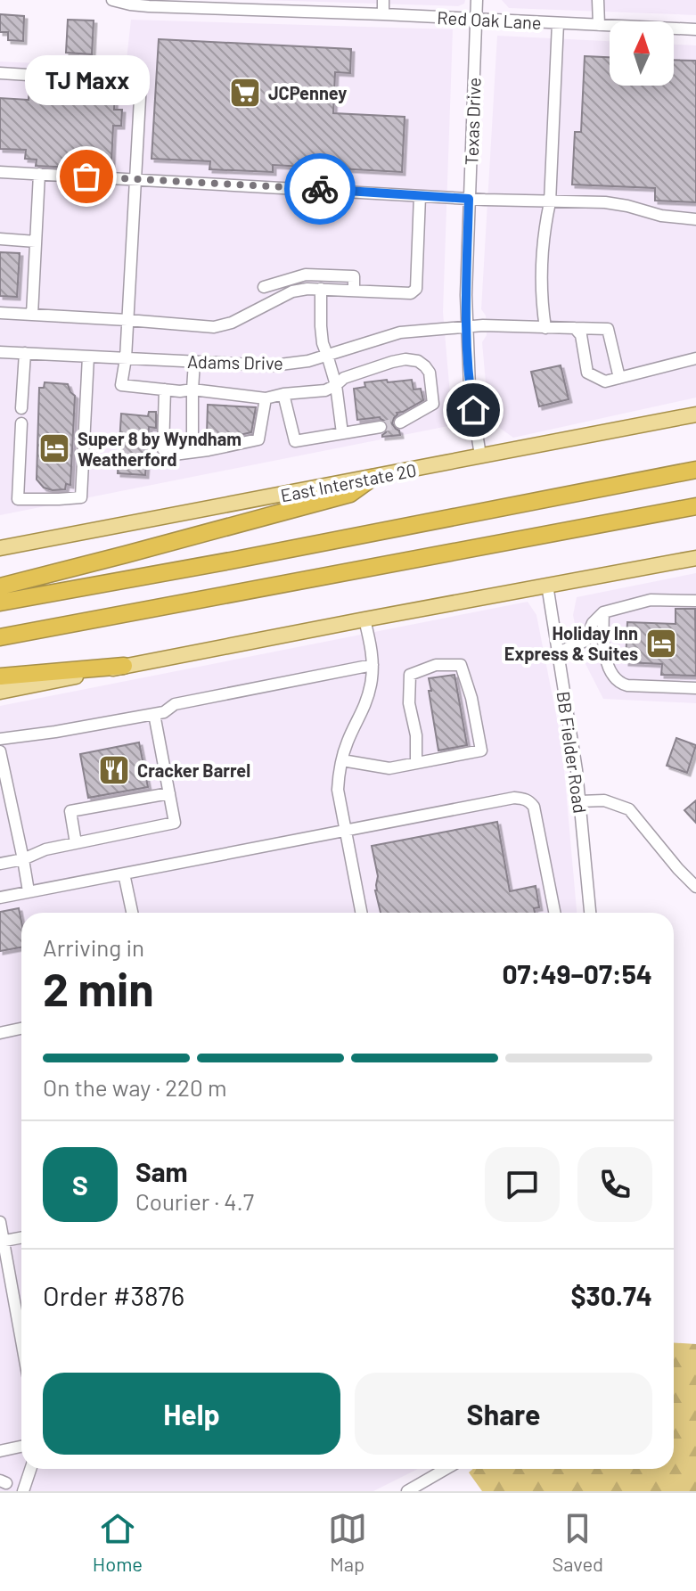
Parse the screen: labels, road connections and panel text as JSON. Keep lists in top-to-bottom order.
{
  "streets": {
    "main road": ["East Interstate 20"],
    "street": [
      "Red Oak Lane",
      "Texas Drive",
      "Adams Drive",
      "BB Fielder Road"
    ]
  },
  "crossings": [
    ["Red Oak Lane", "Texas Drive"],
    ["Texas Drive", "Adams Drive"],
    ["Texas Drive", "East Interstate 20"]
  ],
  "places": {
    "supermarket": ["JCPenney"],
    "other": ["TJ Maxx"],
    "hotel": ["Super 8 by Wyndham Weatherford", "Holiday Inn Express & Suites"],
    "restaurant": ["Cracker Barrel"]
  },
  "north": "top",
  "page": {
    "bubble": "TJ Maxx",
    "heading": ["2 min", "Arriving in", "07:49–07:54"],
    "panel": [
      "Sam",
      "Courier · 4.7",
      "Order #3876",
      "$30.74"
    ],
    "bar": "On the way · 220 m",
    "round": "S",
    "buttons": ["Help", "Share"],
    "tabs": ["Home", "Map", "Saved"]
  }
}
